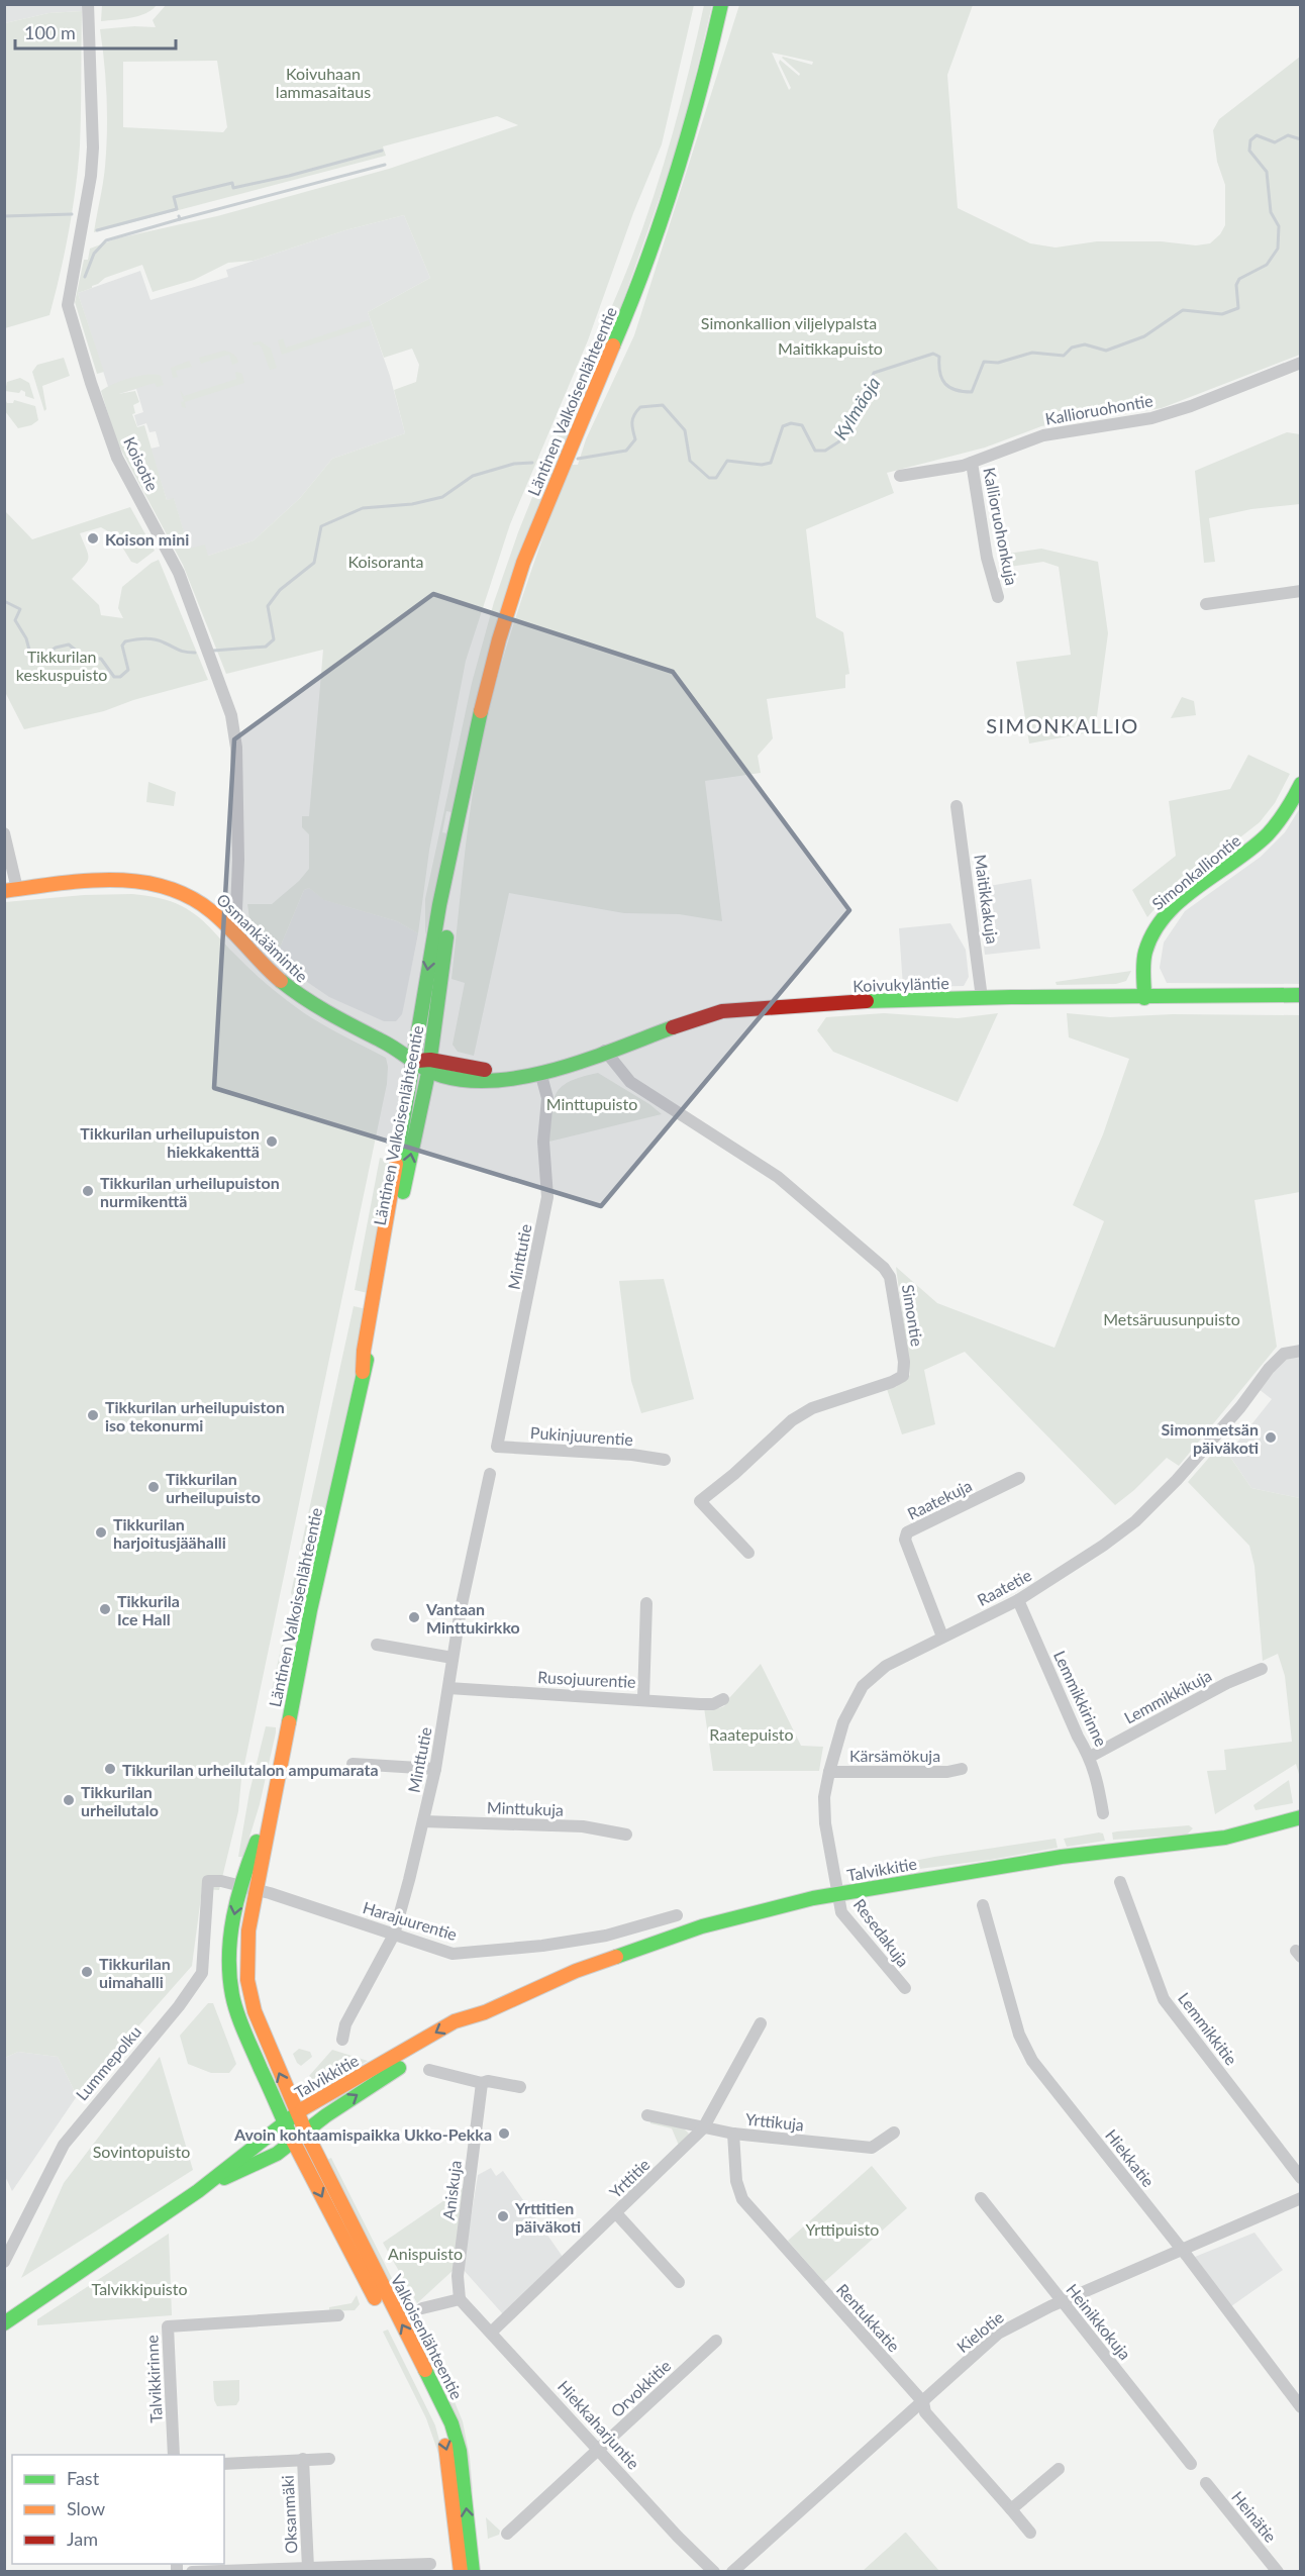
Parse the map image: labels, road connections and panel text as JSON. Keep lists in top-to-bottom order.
{
  "streets": {
    "main road": [
      "Läntinen Valkoisenlähteentie",
      "Simonkalliontie",
      "Osmankäämintie",
      "Koivukyläntie",
      "Talvikkitie",
      "Valkoisenlähteentie"
    ],
    "street": [
      "Kallioruohontie",
      "Koisotie",
      "Kallioruohonkuja",
      "Maitikkakuja",
      "Minttutie",
      "Simontie",
      "Pukinjuurentie",
      "Raatekuja",
      "Raatetie",
      "Rusojuurentie",
      "Lemmikkikuja",
      "Lemmikkirinne",
      "Kärsämökuja",
      "Minttukuja",
      "Harajuurentie",
      "Resedakuja",
      "Lemmikkitie",
      "Lummepolku",
      "Yrttikuja",
      "Hiekkatie",
      "Yrttitie",
      "Aniskuja",
      "Rentukkatie",
      "Heinikkokuja",
      "Kielotie",
      "Talvikkirinne",
      "Orvokkitie",
      "Hiekkaharjuntie",
      "Oksanmäki",
      "Heinätie"
    ]
  },
  "crossings": [
    ["Läntinen Valkoisenlähteentie", "Osmankäämintie"],
    ["Läntinen Valkoisenlähteentie", "Koivukyläntie"],
    ["Läntinen Valkoisenlähteentie", "Talvikkitie"],
    ["Läntinen Valkoisenlähteentie", "Harajuurentie"],
    ["Läntinen Valkoisenlähteentie", "Valkoisenlähteentie"],
    ["Kallioruohontie", "Kallioruohonkuja"],
    ["Koisotie", "Osmankäämintie"],
    ["Simonkalliontie", "Koivukyläntie"],
    ["Maitikkakuja", "Koivukyläntie"],
    ["Osmankäämintie", "Koivukyläntie"],
    ["Koivukyläntie", "Minttutie"],
    ["Koivukyläntie", "Simontie"],
    ["Minttutie", "Pukinjuurentie"],
    ["Minttutie", "Rusojuurentie"],
    ["Minttutie", "Minttukuja"],
    ["Minttutie", "Harajuurentie"],
    ["Raatekuja", "Raatetie"],
    ["Raatetie", "Lemmikkirinne"],
    ["Raatetie", "Kärsämökuja"],
    ["Raatetie", "Talvikkitie"],
    ["Raatetie", "Resedakuja"],
    ["Lemmikkikuja", "Lemmikkirinne"],
    ["Talvikkitie", "Resedakuja"],
    ["Talvikkitie", "Valkoisenlähteentie"],
    ["Harajuurentie", "Lummepolku"],
    ["Yrttikuja", "Yrttitie"],
    ["Yrttikuja", "Rentukkatie"],
    ["Hiekkatie", "Kielotie"],
    ["Yrttitie", "Hiekkaharjuntie"],
    ["Aniskuja", "Hiekkaharjuntie"],
    ["Rentukkatie", "Kielotie"],
    ["Heinikkokuja", "Kielotie"],
    ["Orvokkitie", "Hiekkaharjuntie"]
  ],
  "districts": ["SIMONKALLIO"],
  "water": ["Kylmäoja"],
  "parks": [
    "Koivuhaan lammasaitaus",
    "Simonkallion viljelypalsta",
    "Maitikkapuisto",
    "Koisoranta",
    "Tikkurilan keskuspuisto",
    "Minttupuisto",
    "Metsäruusunpuisto",
    "Raatepuisto",
    "Sovintopuisto",
    "Yrttipuisto",
    "Anispuisto",
    "Talvikkipuisto"
  ],
  "places": [
    "Koison mini",
    "Tikkurilan urheilupuiston hiekkakenttä",
    "Tikkurilan urheilupuiston nurmikenttä",
    "Tikkurilan urheilupuiston iso tekonurmi",
    "Simonmetsän päiväkoti",
    "Tikkurilan urheilupuisto",
    "Tikkurilan harjoitusjäähalli",
    "Tikkurila Ice Hall",
    "Vantaan Minttukirkko",
    "Tikkurilan urheilutalon ampumarata",
    "Tikkurilan urheilutalo",
    "Tikkurilan uimahalli",
    "Avoin kohtaamispaikka Ukko-Pekka",
    "Yrttitien päiväkoti"
  ],
  "legend": ["Fast", "Slow", "Jam"],
  "scale_bar": "100 m"
}
